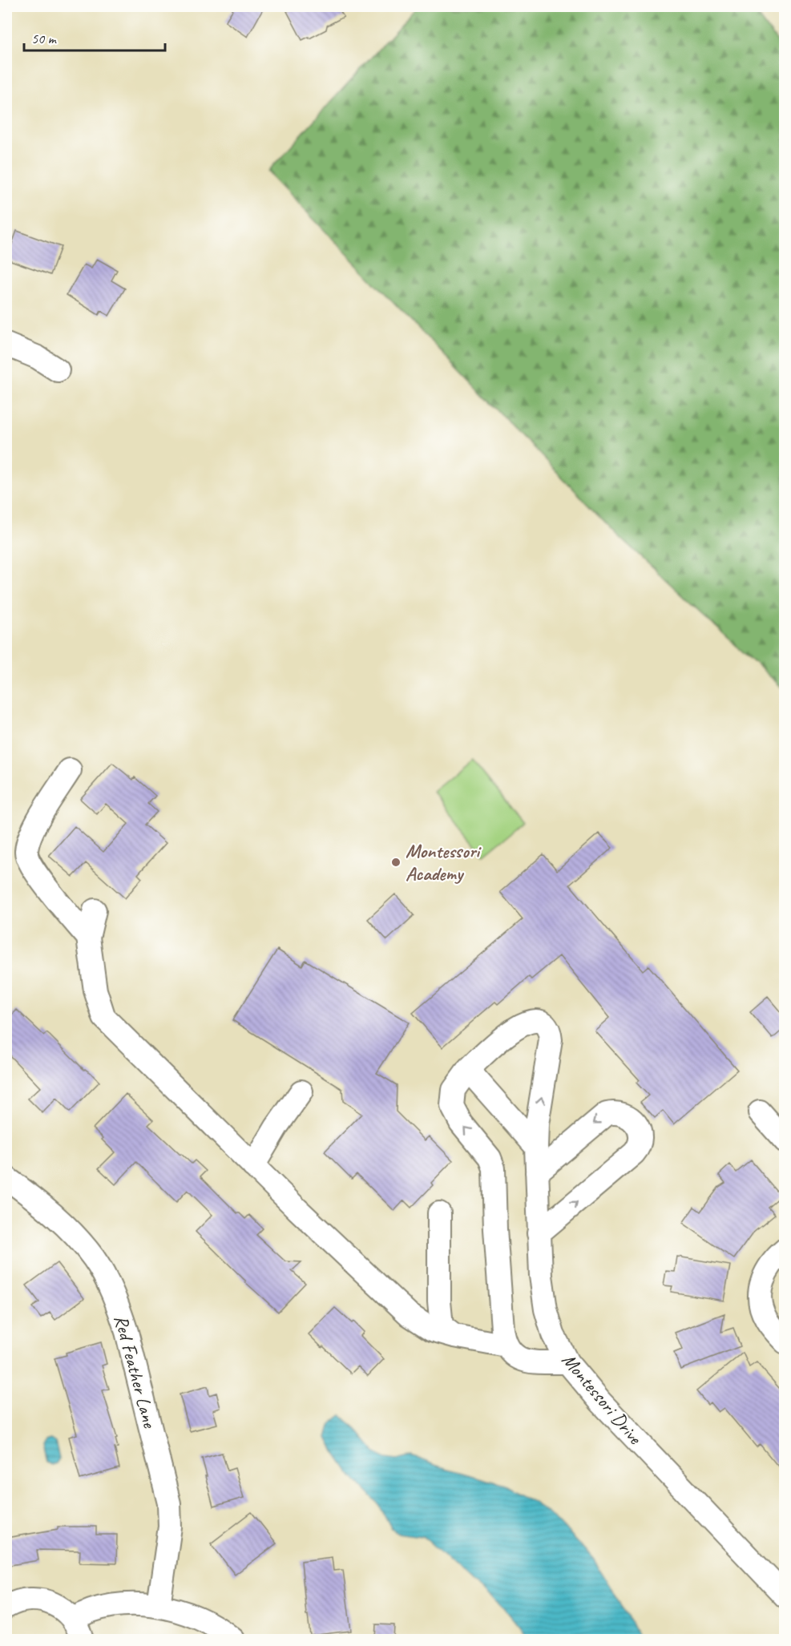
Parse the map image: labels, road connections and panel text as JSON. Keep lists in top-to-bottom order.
{
  "streets": {
    "street": ["Red Feather Lane", "Montessori Drive"]
  },
  "places": ["Montessori Academy"],
  "scale_bar": "50 m"
}
